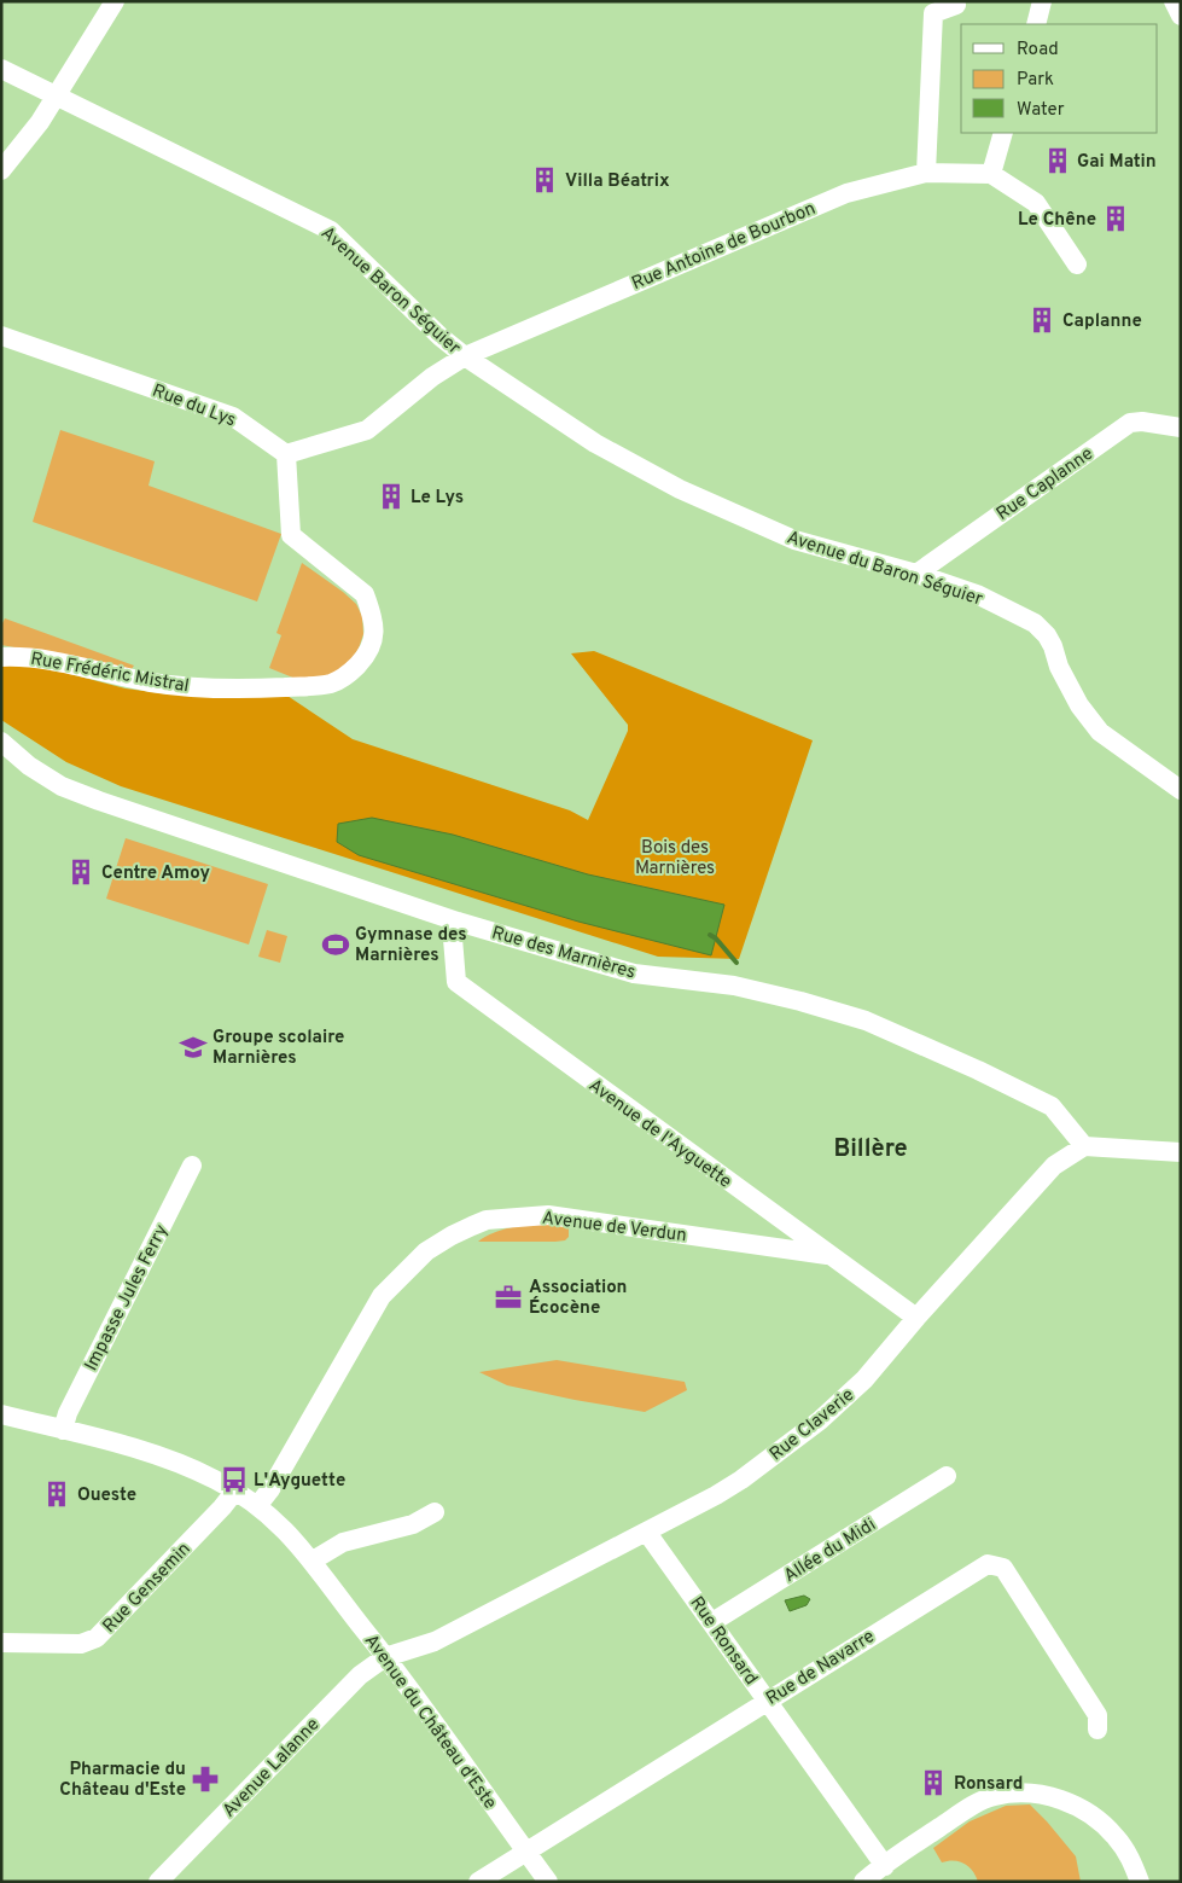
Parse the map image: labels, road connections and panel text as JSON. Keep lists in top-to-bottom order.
{
  "streets": {
    "street": [
      "Rue Antoine de Bourbon",
      "Avenue Baron Séguier",
      "Rue du Lys",
      "Rue Caplanne",
      "Avenue du Baron Séguier",
      "Rue Frédéric Mistral",
      "Rue des Marnières",
      "Avenue de l'Ayguette",
      "Avenue de Verdun",
      "Impasse Jules Ferry",
      "Rue Claverie",
      "Allée du Midi",
      "Rue Gensemin",
      "Rue Ronsard",
      "Rue de Navarre",
      "Avenue du Château d'Este",
      "Avenue Lalanne"
    ]
  },
  "crossings": [
    ["Rue Antoine de Bourbon", "Avenue Baron Séguier"],
    ["Avenue Baron Séguier", "Avenue du Baron Séguier"],
    ["Rue du Lys", "Rue Frédéric Mistral"],
    ["Rue Caplanne", "Avenue du Baron Séguier"],
    ["Rue des Marnières", "Avenue de l'Ayguette"],
    ["Rue des Marnières", "Rue Claverie"],
    ["Avenue de l'Ayguette", "Avenue de Verdun"],
    ["Avenue de l'Ayguette", "Rue Claverie"],
    ["Avenue de Verdun", "Avenue du Château d'Este"],
    ["Impasse Jules Ferry", "Avenue du Château d'Este"],
    ["Rue Claverie", "Rue Ronsard"],
    ["Rue Claverie", "Avenue du Château d'Este"],
    ["Rue Claverie", "Avenue Lalanne"],
    ["Allée du Midi", "Rue Ronsard"],
    ["Rue Gensemin", "Avenue du Château d'Este"],
    ["Rue Ronsard", "Rue de Navarre"],
    ["Rue de Navarre", "Avenue du Château d'Este"],
    ["Avenue du Château d'Este", "Avenue Lalanne"]
  ],
  "districts": ["Billère"],
  "parks": ["Bois des Marnières"],
  "places": {
    "building": [
      "Gai Matin",
      "Villa Béatrix",
      "Le Chêne",
      "Caplanne",
      "Le Lys",
      "Centre Amoy",
      "Oueste",
      "Ronsard"
    ],
    "sports": ["Gymnase des Marnières"],
    "school or university": ["Groupe scolaire Marnières"],
    "office": ["Association Écocène"],
    "bus stop": ["L'Ayguette"],
    "pharmacy": ["Pharmacie du Château d'Este"]
  },
  "legend": ["Road", "Park", "Water"]
}
